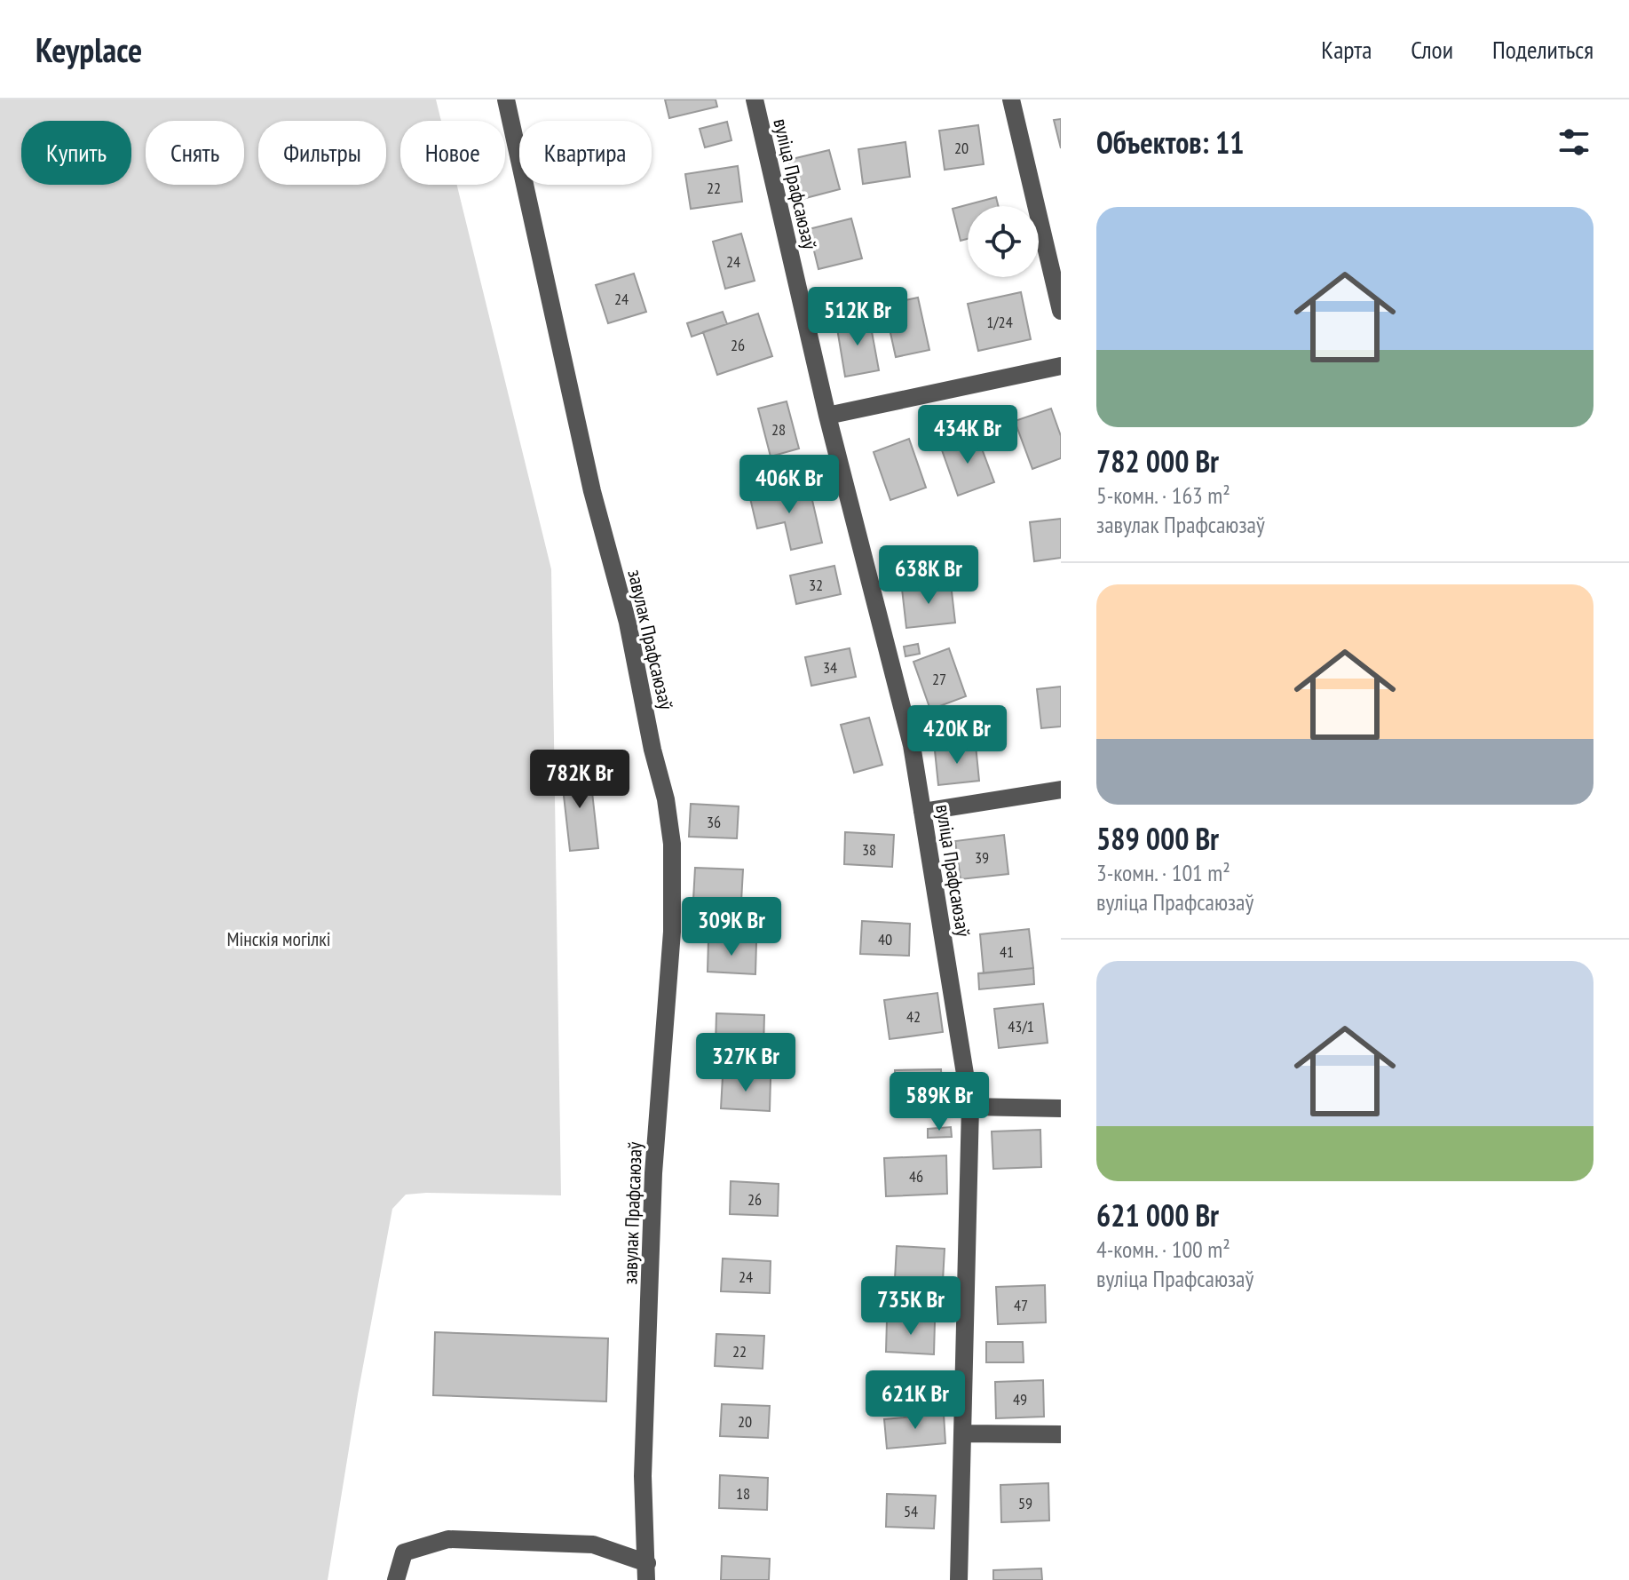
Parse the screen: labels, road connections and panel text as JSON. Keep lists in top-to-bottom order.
{
  "streets": {
    "street": ["вуліца Прафсаюзаў", "завулак Прафсаюзаў"]
  },
  "parks": ["Мінскія могілкі"],
  "house_numbers": [
    "20",
    "22",
    "24",
    "24",
    "1/24",
    "26",
    "28",
    "32",
    "34",
    "27",
    "36",
    "38",
    "39",
    "40",
    "41",
    "42",
    "43/1",
    "46",
    "26",
    "24",
    "47",
    "22",
    "49",
    "20",
    "18",
    "59",
    "54"
  ],
  "page": {
    "header": "Keyplace",
    "nav": ["Карта", "Слои", "Поделиться"],
    "heading": "Объектов: 11",
    "chip": [
      "Купить",
      "Снять",
      "Фильтры",
      "Новое",
      "Квартира"
    ],
    "list": [
      {
        "name": "782 000 Br",
        "note": "5-комн. · 163 m² · завулак Прафсаюзаў"
      },
      {
        "name": "589 000 Br",
        "note": "3-комн. · 101 m² · вуліца Прафсаюзаў"
      },
      {
        "name": "621 000 Br",
        "note": "4-комн. · 100 m² · вуліца Прафсаюзаў"
      }
    ],
    "price": [
      "512K Br",
      "434K Br",
      "406K Br",
      "638K Br",
      "420K Br",
      "782K Br",
      "309K Br",
      "327K Br",
      "589K Br",
      "735K Br",
      "621K Br"
    ]
  }
}
